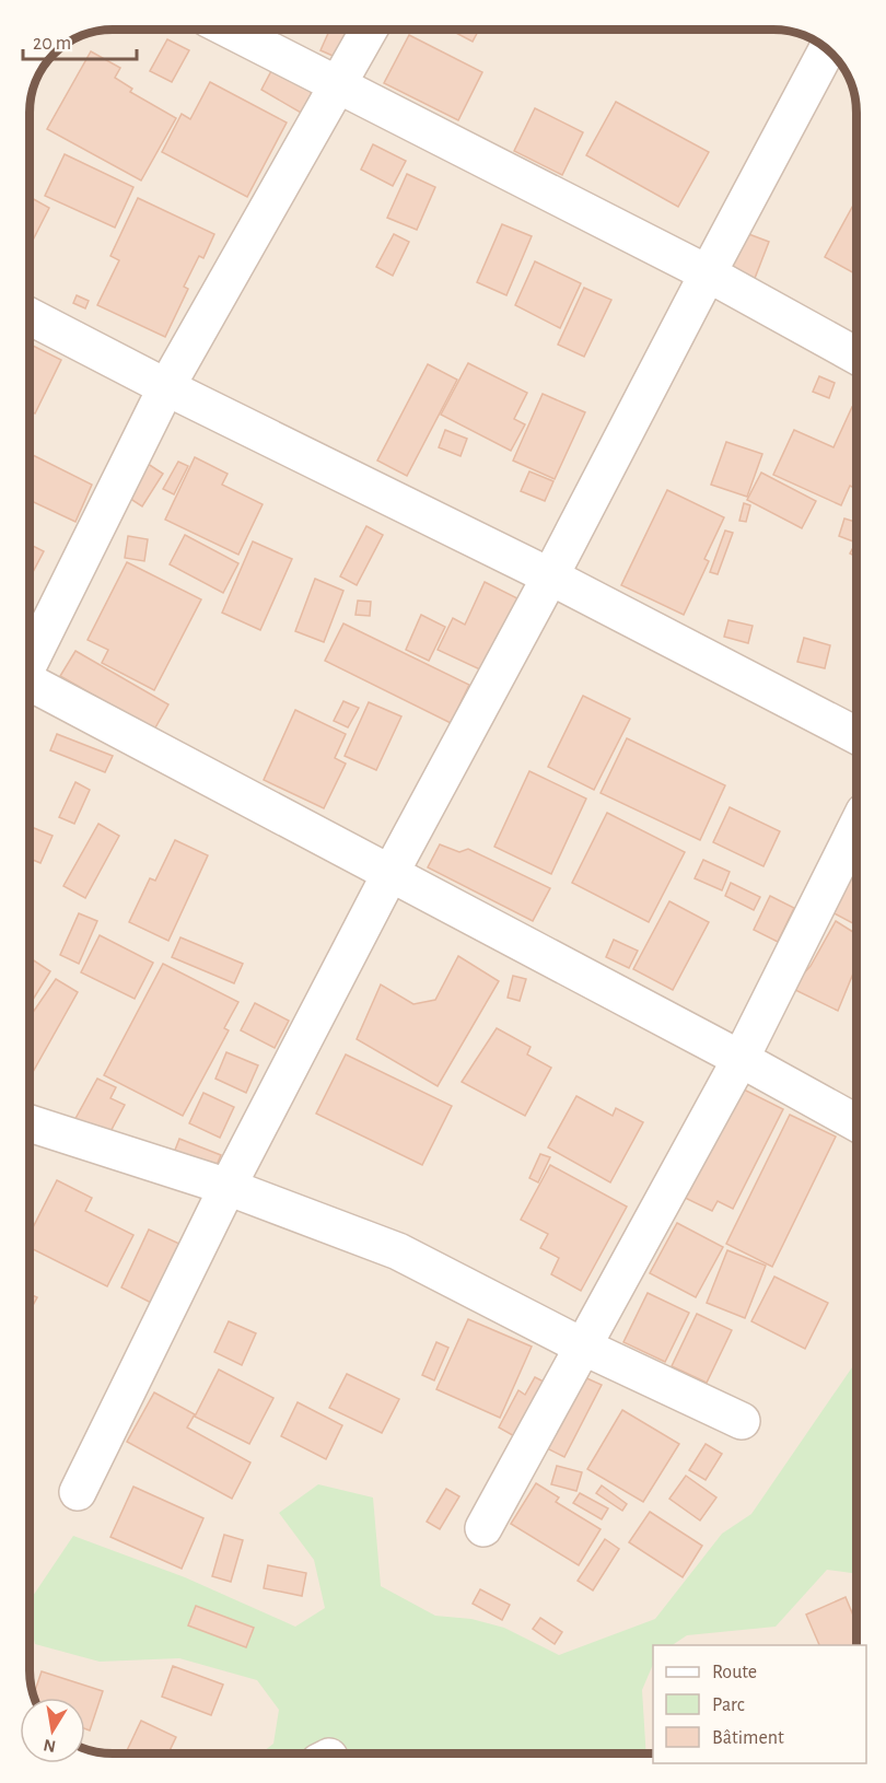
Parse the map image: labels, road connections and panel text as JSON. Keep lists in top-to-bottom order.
{
  "legend": ["Route", "Parc", "Bâtiment"],
  "scale_bar": "20 m",
  "north": "bottom"
}
